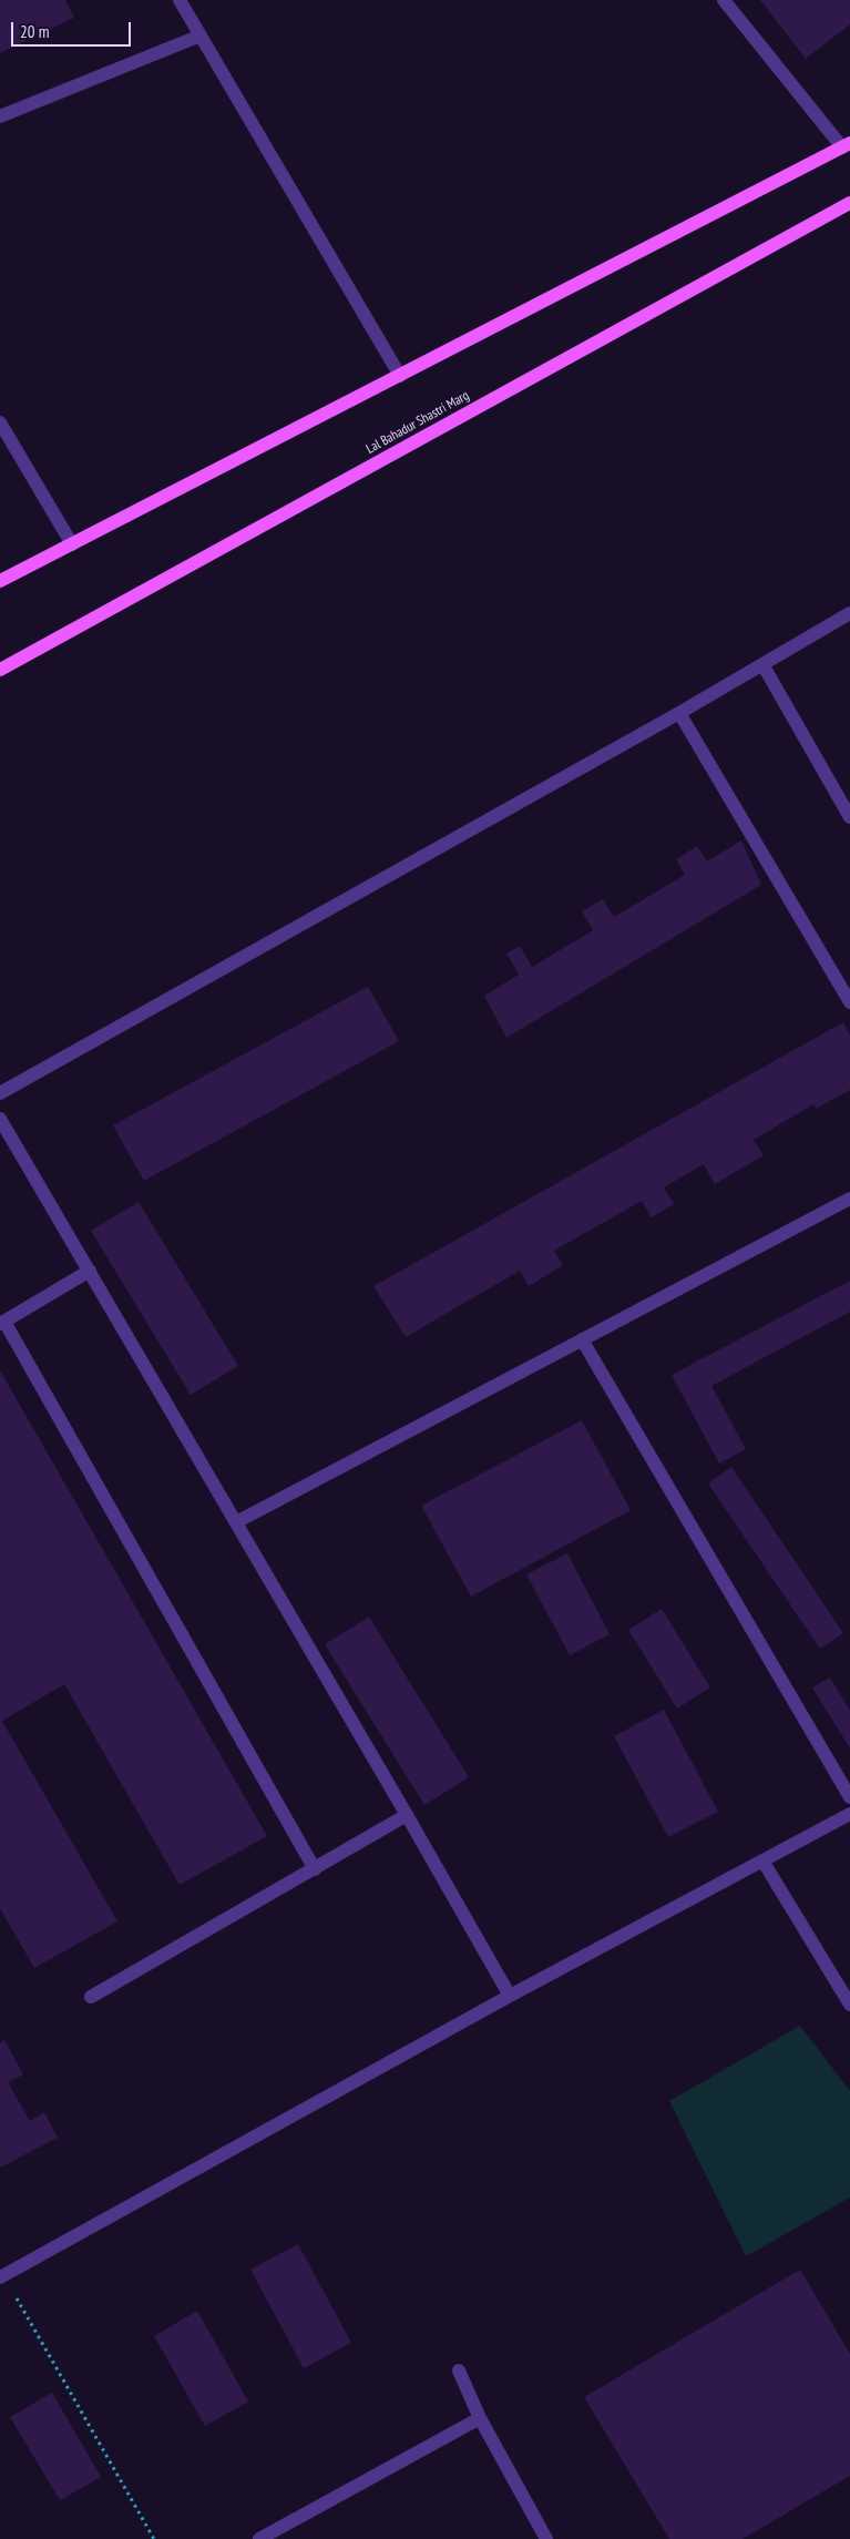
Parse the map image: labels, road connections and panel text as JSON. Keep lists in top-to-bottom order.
{
  "streets": {
    "main road": ["Lal Bahadur Shastri Marg"]
  },
  "scale_bar": "20 m"
}
